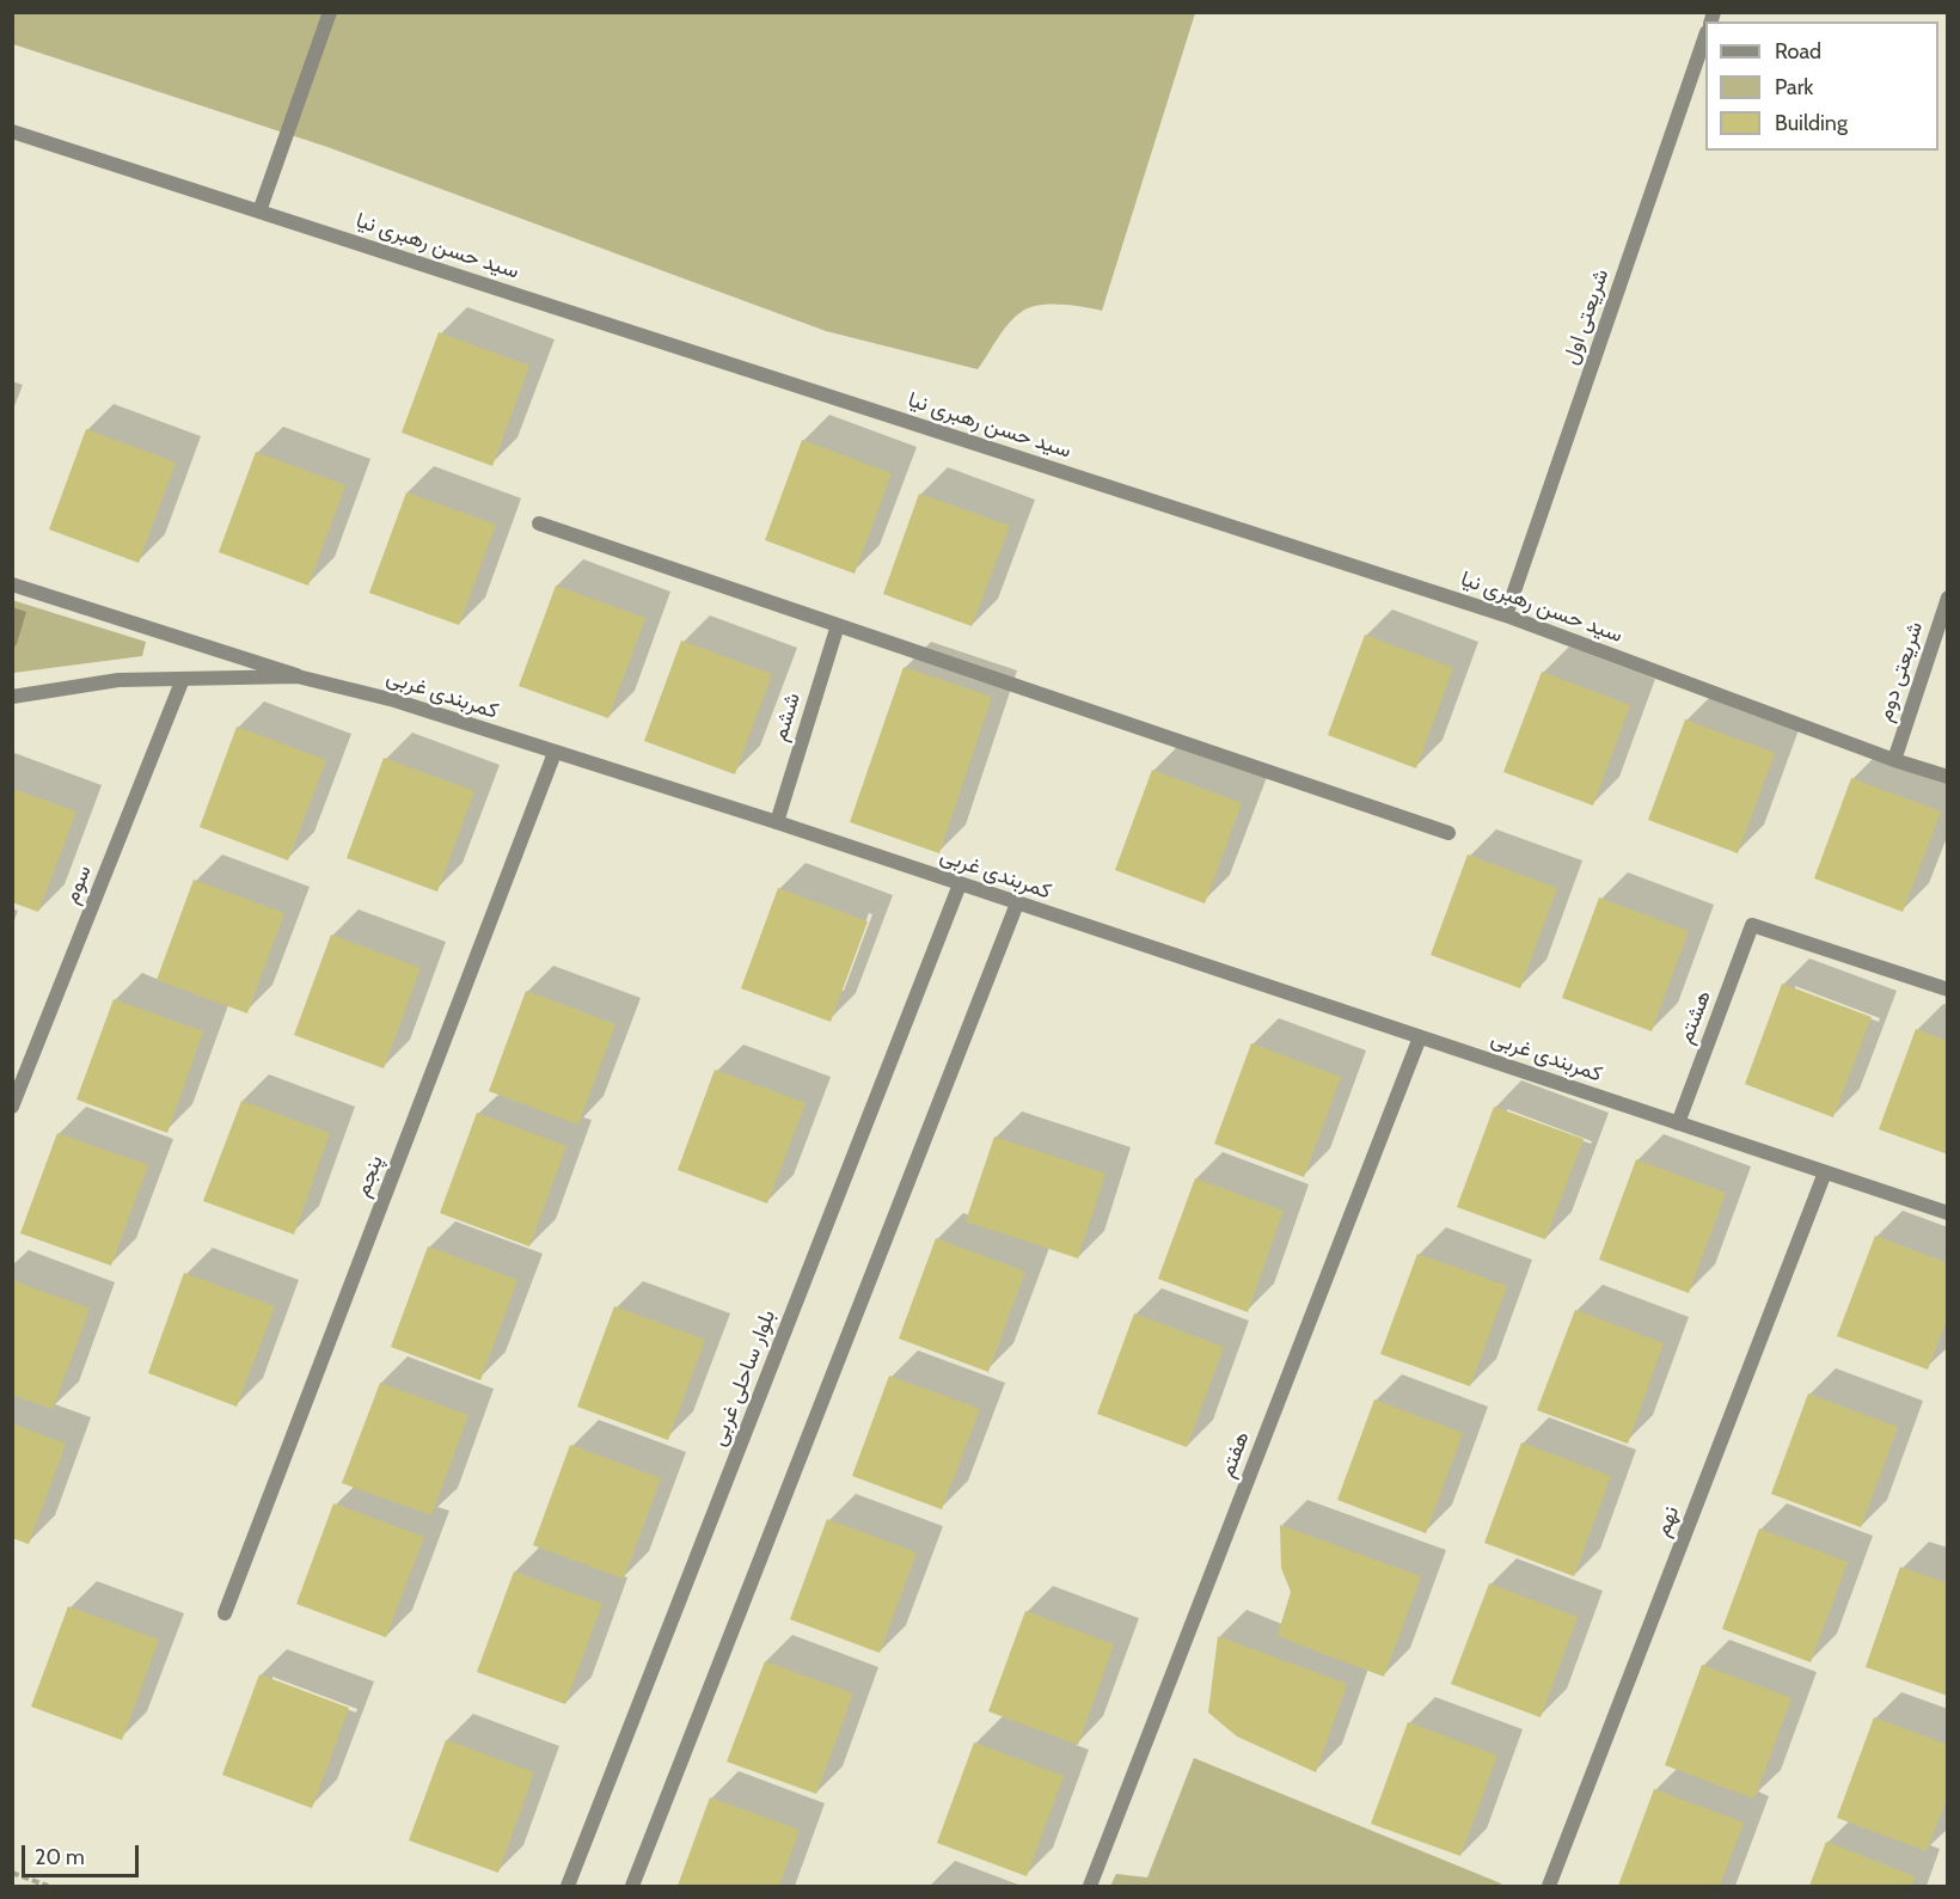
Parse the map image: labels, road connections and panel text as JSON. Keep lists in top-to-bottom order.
{
  "streets": {
    "street": [
      "سید حسن رهبری نیا",
      "شریعتی اول",
      "شریعتی دوم",
      "کمربندی غربی",
      "ششم",
      "سوم",
      "هشتم",
      "پنجم",
      "بلوار ساحلی غربی",
      "هفتم",
      "نهم"
    ]
  },
  "crossings": [
    ["سید حسن رهبری نیا", "شریعتی اول"],
    ["سید حسن رهبری نیا", "شریعتی دوم"],
    ["کمربندی غربی", "ششم"],
    ["کمربندی غربی", "سوم"],
    ["کمربندی غربی", "هشتم"],
    ["کمربندی غربی", "پنجم"],
    ["کمربندی غربی", "بلوار ساحلی غربی"],
    ["کمربندی غربی", "هفتم"],
    ["کمربندی غربی", "نهم"]
  ],
  "legend": ["Road", "Park", "Building"],
  "scale_bar": "20 m"
}
